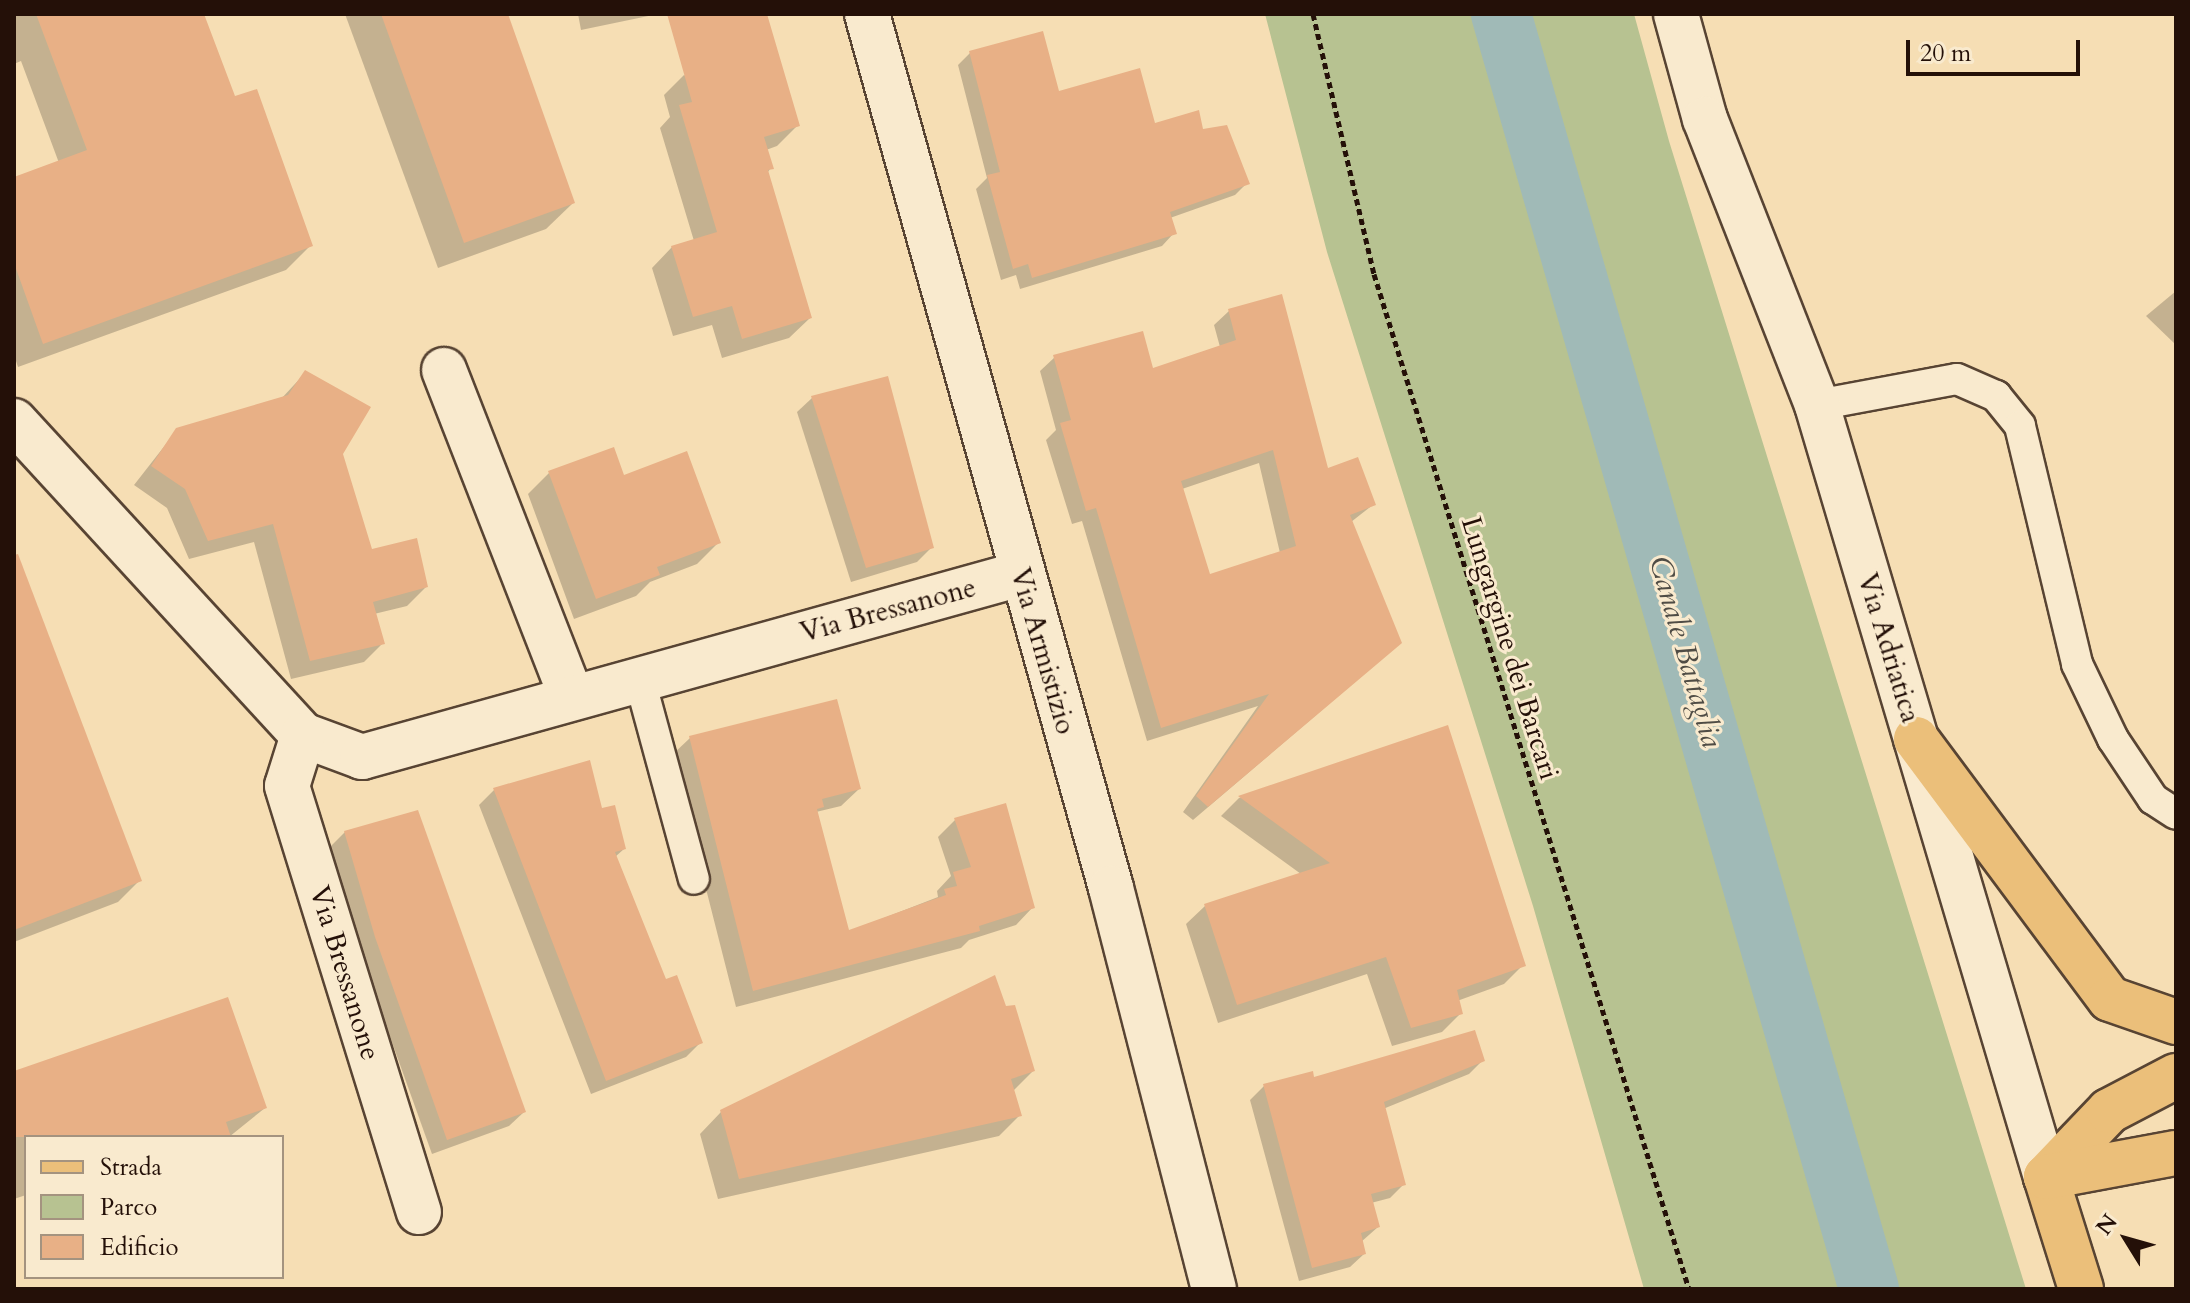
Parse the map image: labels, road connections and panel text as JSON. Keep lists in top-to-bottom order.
{
  "streets": {
    "main road": ["Via Adriatica"],
    "street": ["Via Bressanone", "Via Armistizio"],
    "path": ["Lungargine dei Barcari"]
  },
  "crossings": [
    ["Via Bressanone", "Via Armistizio"]
  ],
  "water": ["Canale Battaglia"],
  "legend": ["Strada", "Parco", "Edificio"],
  "scale_bar": "20 m",
  "north": "top left"
}
